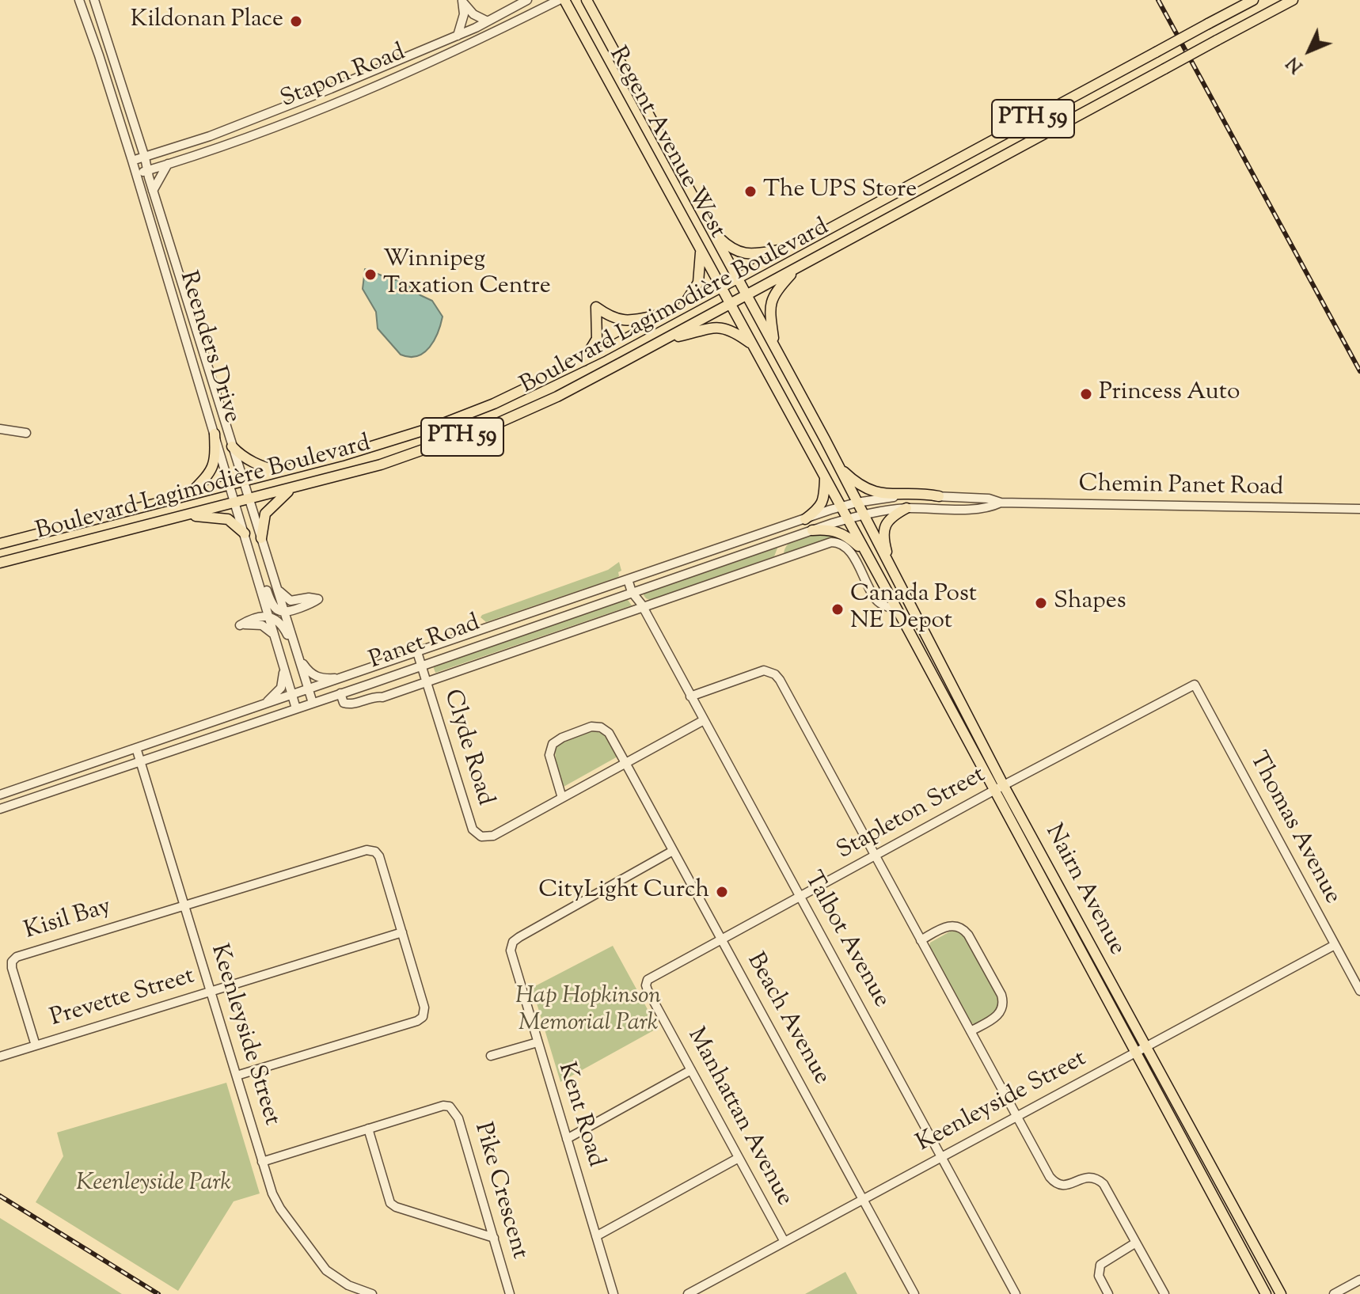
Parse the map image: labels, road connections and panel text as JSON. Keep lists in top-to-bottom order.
{
  "streets": {
    "main road": [
      "PTH 59",
      "Regent Avenue West",
      "Boulevard Lagimodière Boulevard",
      "Nairn Avenue"
    ],
    "street": [
      "Stapon Road",
      "Reenders Drive",
      "Chemin Panet Road",
      "Panet Road",
      "Clyde Road",
      "Stapleton Street",
      "Thomas Avenue",
      "Kisil Bay",
      "Talbot Avenue",
      "Prevette Street",
      "Beach Avenue",
      "Keenleyside Street",
      "Kent Road",
      "Manhattan Avenue",
      "Pike Crescent"
    ]
  },
  "crossings": [
    ["Stapon Road", "Reenders Drive"],
    ["Regent Avenue West", "Boulevard Lagimodière Boulevard"],
    ["Regent Avenue West", "Chemin Panet Road"],
    ["Regent Avenue West", "Panet Road"],
    ["Regent Avenue West", "Nairn Avenue"],
    ["Boulevard Lagimodière Boulevard", "Reenders Drive"],
    ["Reenders Drive", "Panet Road"],
    ["Chemin Panet Road", "Panet Road"],
    ["Chemin Panet Road", "Nairn Avenue"],
    ["Panet Road", "Clyde Road"],
    ["Panet Road", "Nairn Avenue"],
    ["Panet Road", "Talbot Avenue"],
    ["Panet Road", "Keenleyside Street"],
    ["Clyde Road", "Talbot Avenue"],
    ["Clyde Road", "Beach Avenue"],
    ["Stapleton Street", "Thomas Avenue"],
    ["Stapleton Street", "Nairn Avenue"],
    ["Stapleton Street", "Talbot Avenue"],
    ["Stapleton Street", "Beach Avenue"],
    ["Stapleton Street", "Manhattan Avenue"],
    ["Thomas Avenue", "Keenleyside Street"],
    ["Nairn Avenue", "Keenleyside Street"],
    ["Kisil Bay", "Prevette Street"],
    ["Kisil Bay", "Keenleyside Street"],
    ["Talbot Avenue", "Keenleyside Street"],
    ["Prevette Street", "Keenleyside Street"],
    ["Beach Avenue", "Keenleyside Street"],
    ["Beach Avenue", "Kent Road"],
    ["Keenleyside Street", "Manhattan Avenue"],
    ["Keenleyside Street", "Pike Crescent"]
  ],
  "parks": ["Hap Hopkinson Memorial Park", "Keenleyside Park"],
  "places": [
    "Kildonan Place",
    "The UPS Store",
    "Winnipeg Taxation Centre",
    "Princess Auto",
    "Shapes",
    "Canada Post NE Depot",
    "CityLight Curch"
  ],
  "north": "bottom left"
}
